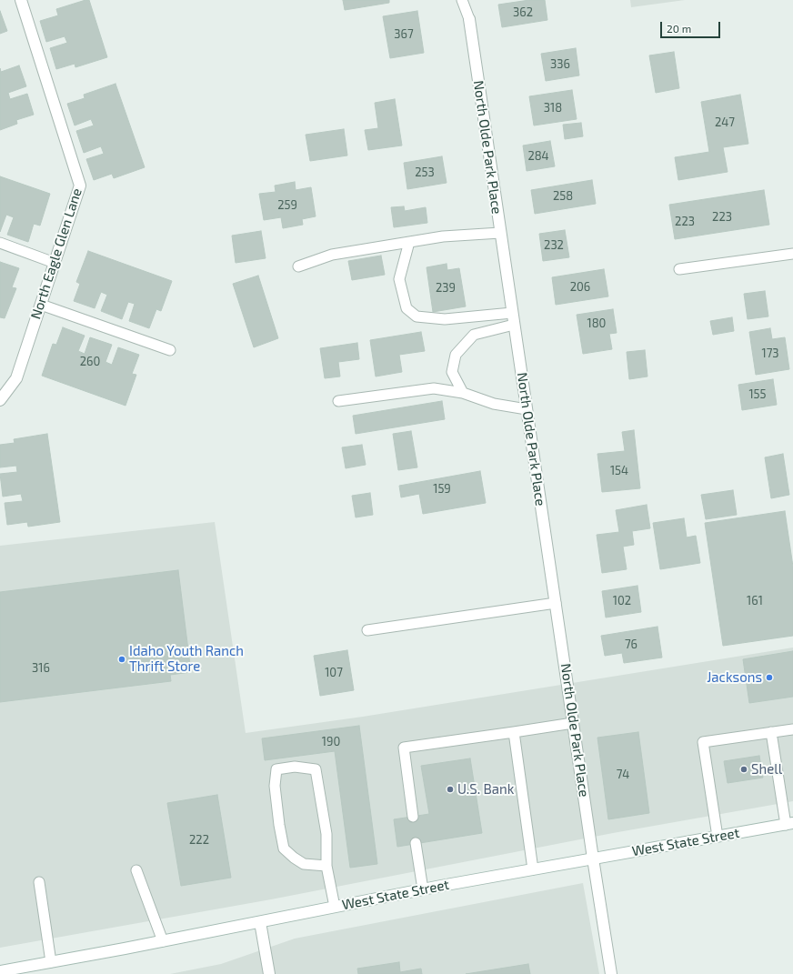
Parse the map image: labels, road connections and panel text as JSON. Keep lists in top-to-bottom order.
{
  "streets": {
    "street": ["North Olde Park Place", "North Eagle Glen Lane", "West State Street"]
  },
  "crossings": [
    ["North Olde Park Place", "West State Street"]
  ],
  "places": [
    "Idaho Youth Ranch Thrift Store",
    "Jacksons",
    "Shell",
    "U.S. Bank"
  ],
  "house_numbers": [
    "362",
    "367",
    "336",
    "318",
    "247",
    "284",
    "253",
    "258",
    "259",
    "223",
    "223",
    "232",
    "206",
    "239",
    "180",
    "173",
    "260",
    "155",
    "154",
    "159",
    "102",
    "161",
    "76",
    "316",
    "107",
    "190",
    "74",
    "222"
  ],
  "scale_bar": "20 m"
}
